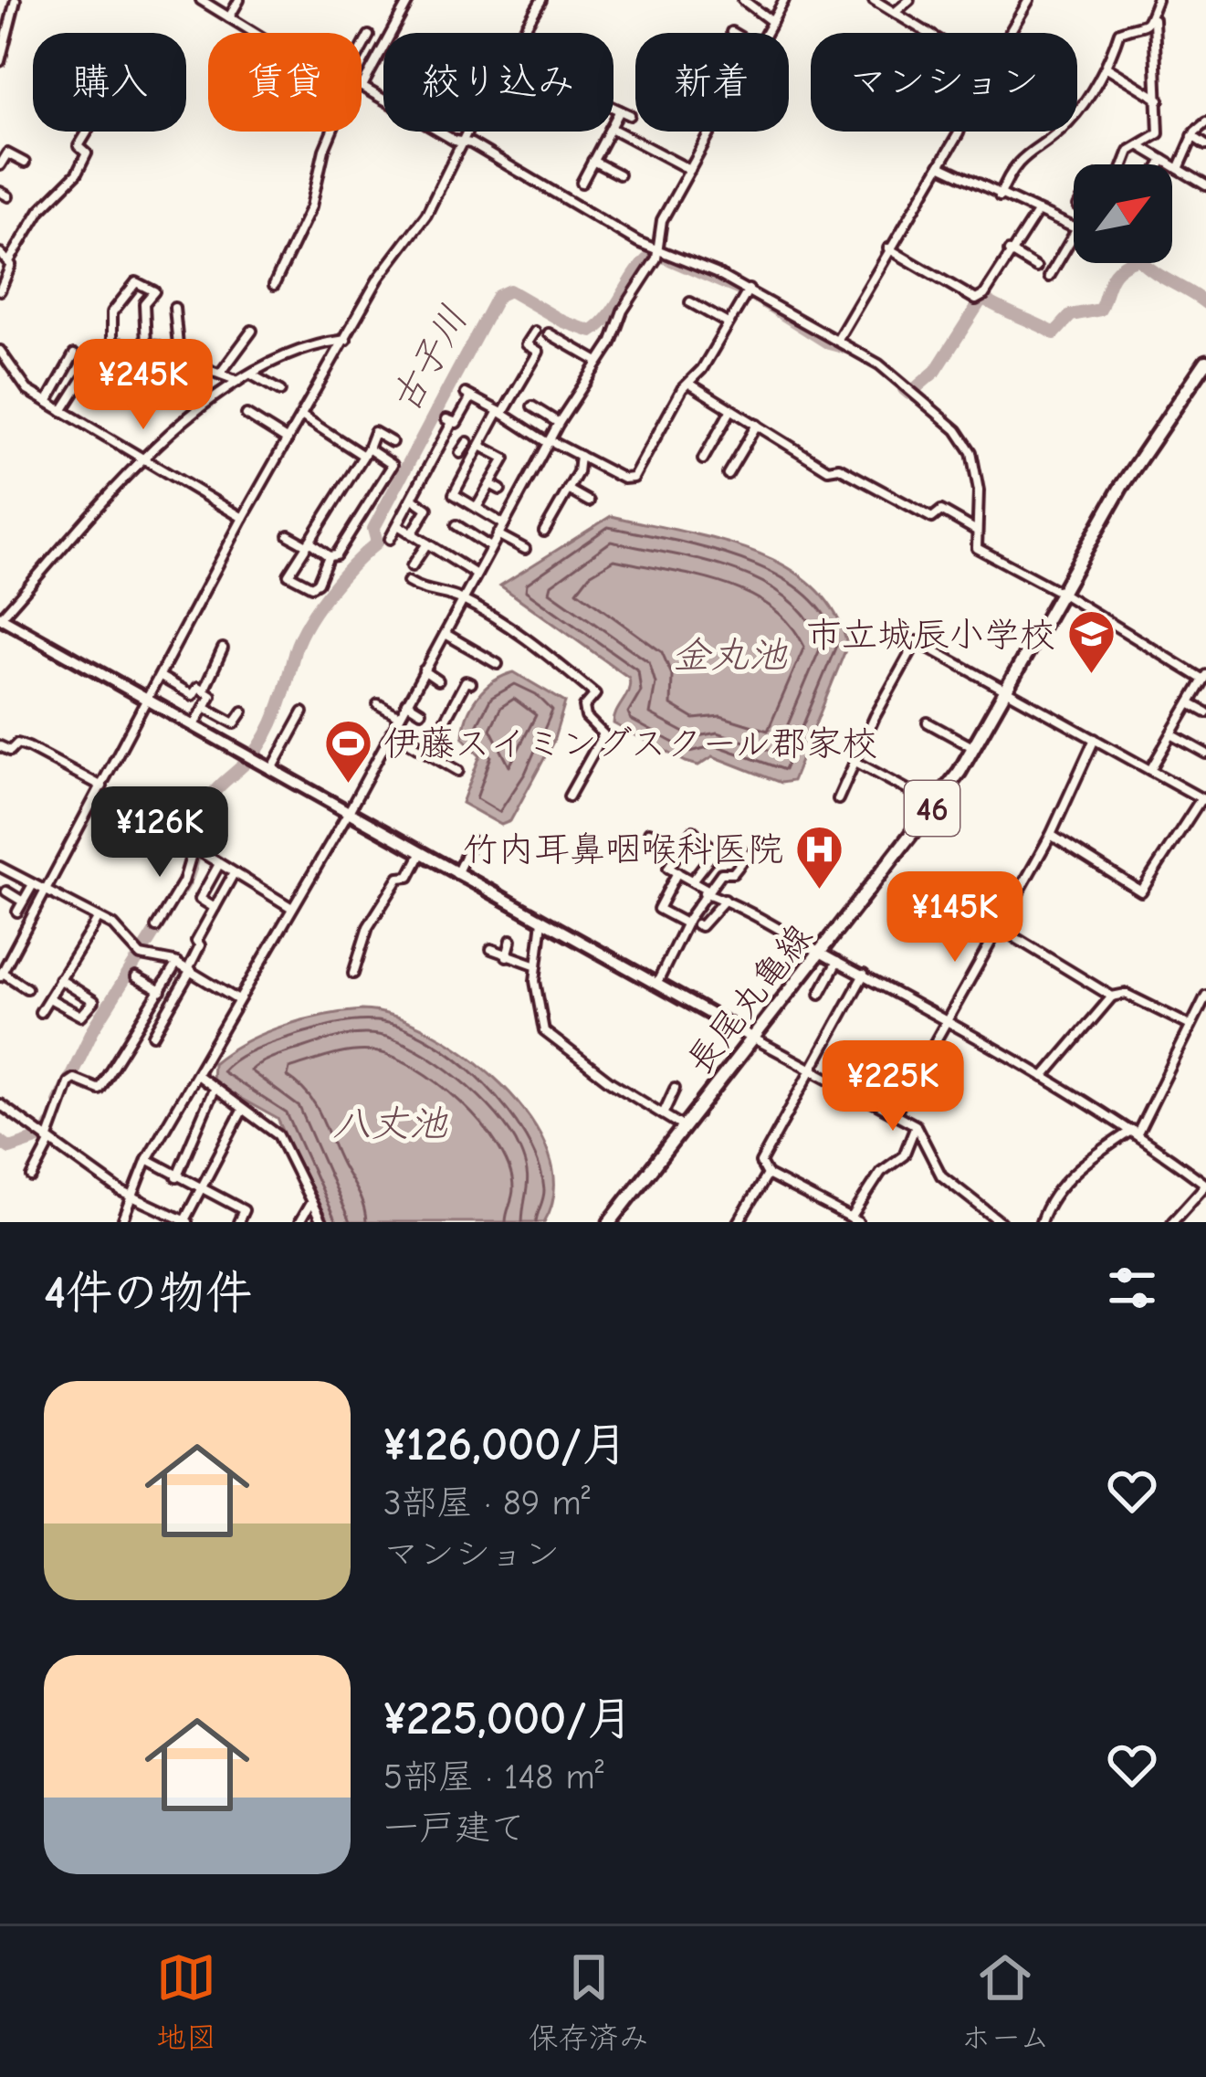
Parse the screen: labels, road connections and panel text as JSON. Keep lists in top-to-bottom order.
{
  "streets": {
    "main road": ["46", "長尾丸亀線"]
  },
  "water": ["古子川", "金丸池", "八丈池"],
  "places": {
    "school or university": ["市立城辰小学校"],
    "sports": ["伊藤スイミングスクール郡家校"],
    "hospital": ["竹内耳鼻咽喉科医院"]
  },
  "north": "top right",
  "page": {
    "chip": [
      "購入",
      "賃貸",
      "絞り込み",
      "新着",
      "マンション"
    ],
    "price": [
      "¥245K",
      "¥126K",
      "¥145K",
      "¥225K"
    ],
    "heading": "4件の物件",
    "list": [
      {
        "name": "¥126,000/月",
        "note": "3部屋 · 89 m² · マンション"
      },
      {
        "name": "¥225,000/月",
        "note": "5部屋 · 148 m² · 一戸建て"
      }
    ],
    "tabs": ["地図", "保存済み", "ホーム"]
  }
}
